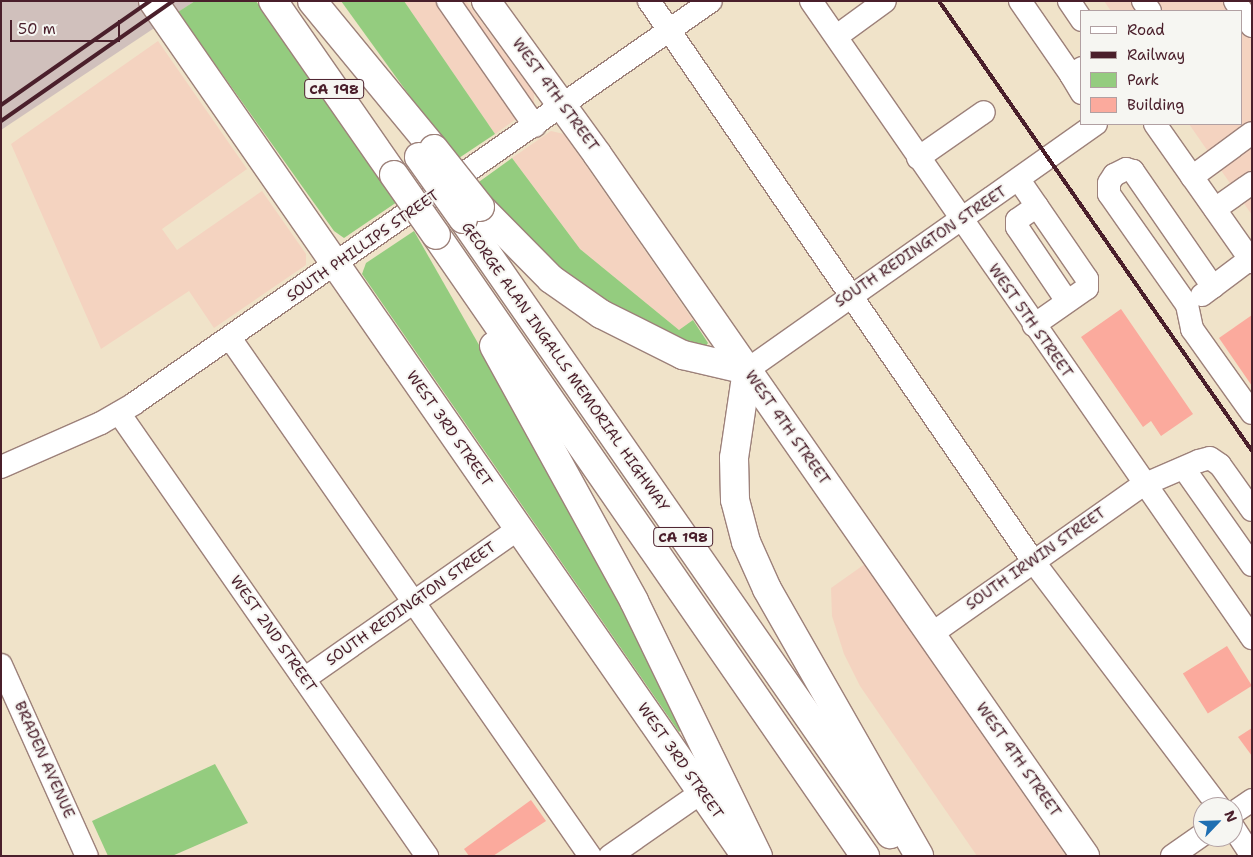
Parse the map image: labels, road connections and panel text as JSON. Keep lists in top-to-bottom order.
{
  "streets": {
    "main road": [
      "CA 198",
      "WEST 4TH STREET",
      "GEORGE ALAN INGALLS MEMORIAL HIGHWAY",
      "WEST 3RD STREET"
    ],
    "street": [
      "SOUTH PHILLIPS STREET",
      "SOUTH REDINGTON STREET",
      "WEST 5TH STREET",
      "SOUTH IRWIN STREET",
      "WEST 2ND STREET",
      "BRADEN AVENUE"
    ]
  },
  "crossings": [
    ["WEST 4TH STREET", "SOUTH PHILLIPS STREET"],
    ["WEST 4TH STREET", "SOUTH REDINGTON STREET"],
    ["WEST 4TH STREET", "SOUTH IRWIN STREET"],
    ["SOUTH PHILLIPS STREET", "WEST 3RD STREET"],
    ["SOUTH PHILLIPS STREET", "WEST 2ND STREET"],
    ["SOUTH REDINGTON STREET", "WEST 5TH STREET"],
    ["SOUTH REDINGTON STREET", "WEST 3RD STREET"],
    ["SOUTH REDINGTON STREET", "WEST 2ND STREET"],
    ["WEST 5TH STREET", "SOUTH IRWIN STREET"]
  ],
  "legend": [
    "Road",
    "Railway",
    "Park",
    "Building"
  ],
  "scale_bar": "50 m",
  "north": "top right"
}
